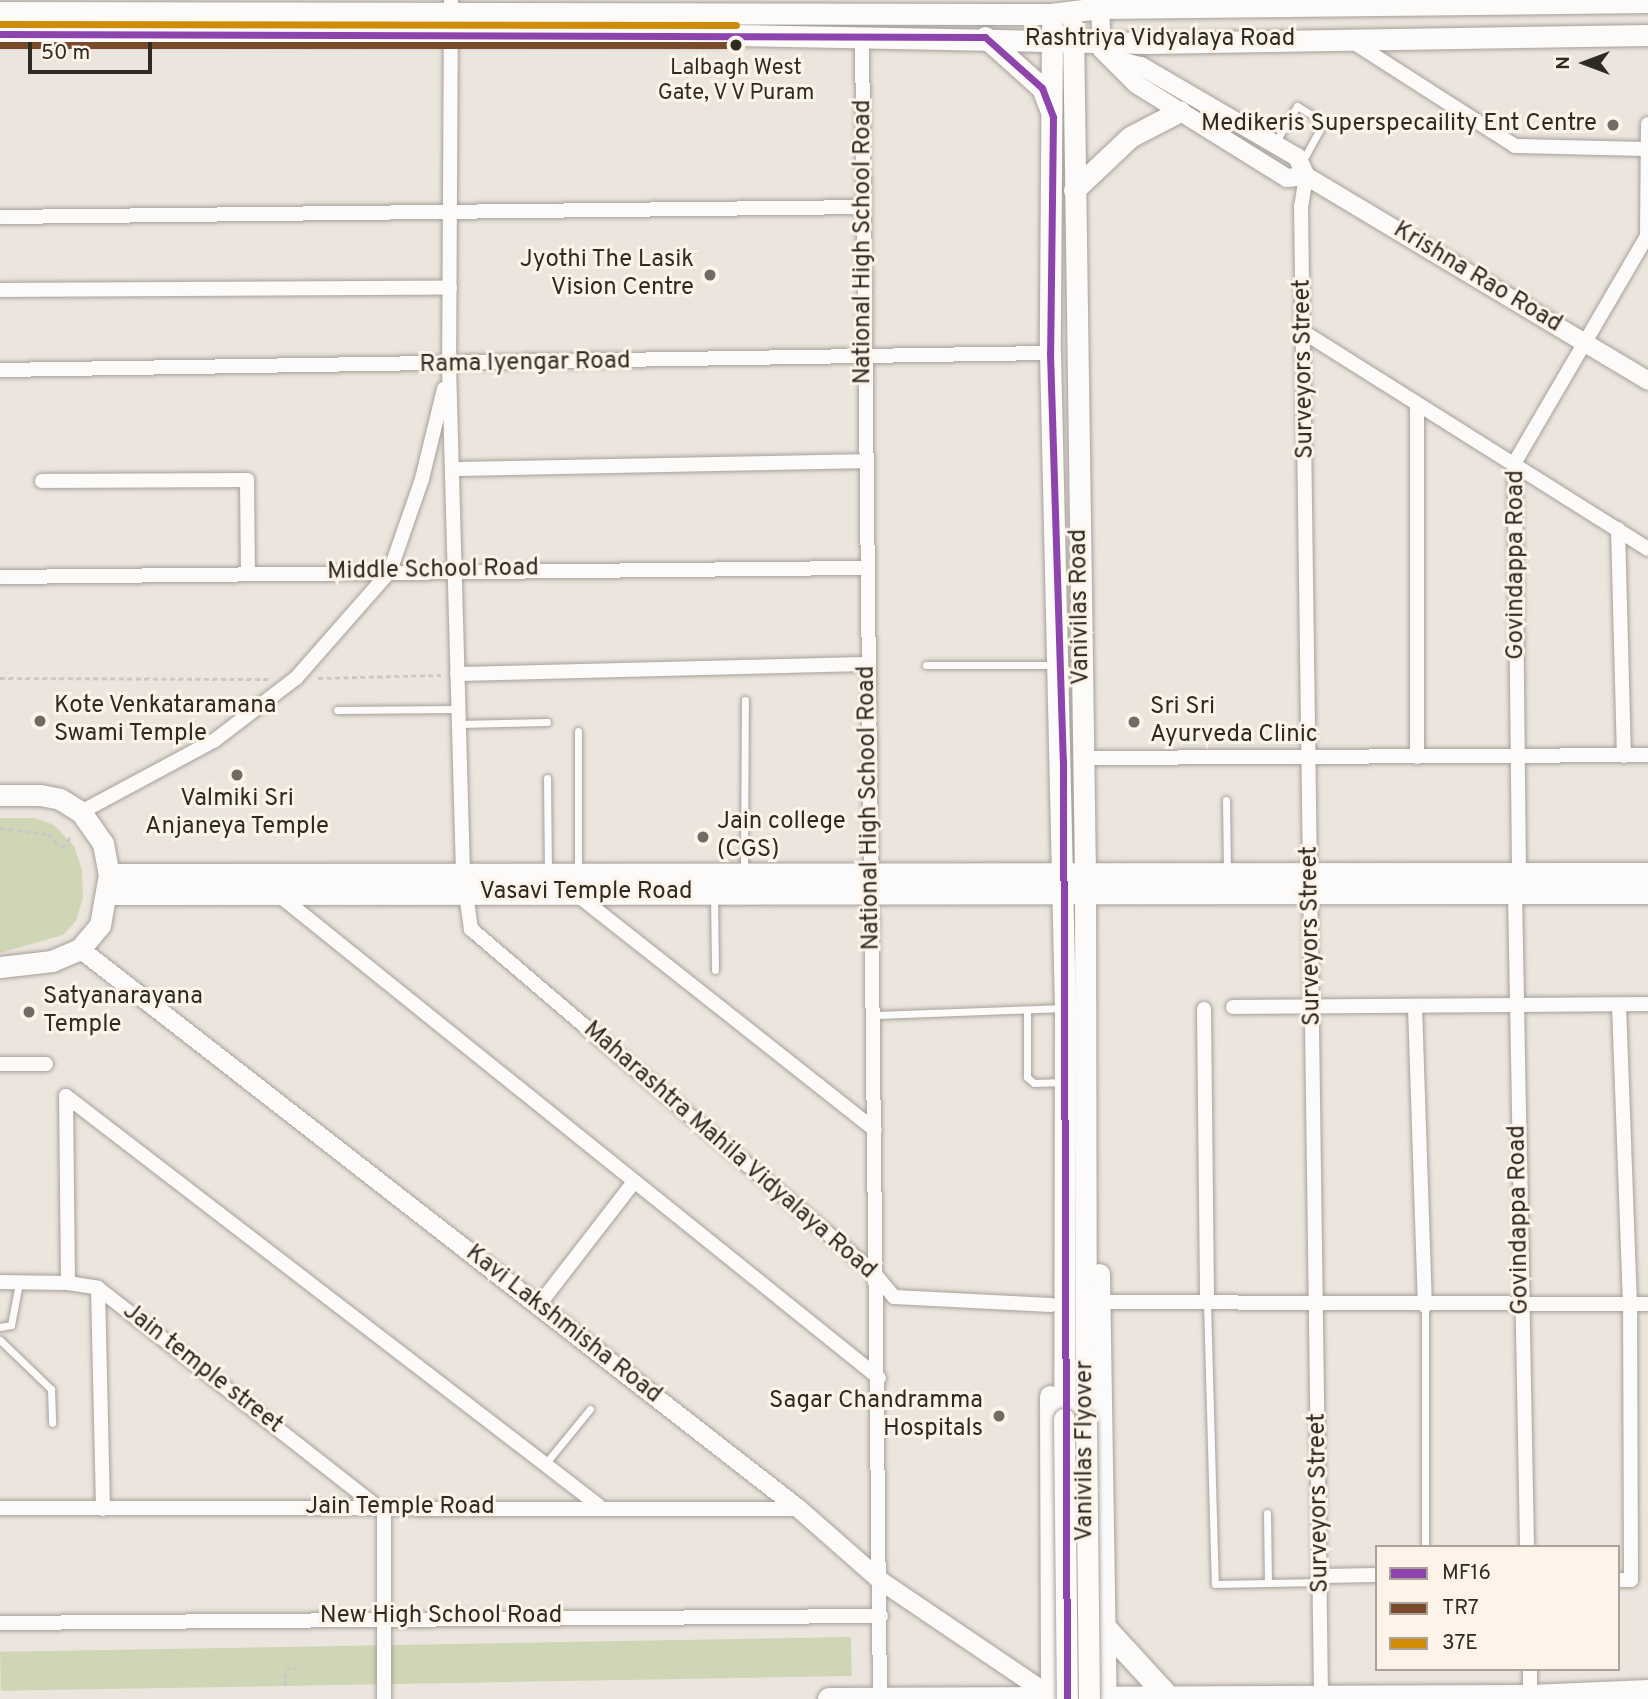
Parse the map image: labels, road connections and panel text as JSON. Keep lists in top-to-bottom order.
{
  "streets": {
    "main road": [
      "Rashtriya Vidyalaya Road",
      "Vanivilas Road",
      "Vasavi Temple Road",
      "Vanivilas Flyover"
    ],
    "street": [
      "National High School Road",
      "Krishna Rao Road",
      "Rama Iyengar Road",
      "Surveyors Street",
      "Govindappa Road",
      "Middle School Road",
      "Maharashtra Mahila Vidyalaya Road",
      "Kavi Lakshmisha Road",
      "Jain temple street",
      "Jain Temple Road",
      "New High School Road"
    ]
  },
  "crossings": [
    ["Rashtriya Vidyalaya Road", "National High School Road"],
    ["Rashtriya Vidyalaya Road", "Krishna Rao Road"],
    ["Rashtriya Vidyalaya Road", "Vanivilas Road"],
    ["National High School Road", "Rama Iyengar Road"],
    ["National High School Road", "Middle School Road"],
    ["National High School Road", "Vasavi Temple Road"],
    ["National High School Road", "Maharashtra Mahila Vidyalaya Road"],
    ["National High School Road", "Kavi Lakshmisha Road"],
    ["Krishna Rao Road", "Surveyors Street"],
    ["Krishna Rao Road", "Govindappa Road"],
    ["Rama Iyengar Road", "Vanivilas Road"],
    ["Rama Iyengar Road", "Maharashtra Mahila Vidyalaya Road"],
    ["Middle School Road", "Maharashtra Mahila Vidyalaya Road"],
    ["Vanivilas Road", "Vasavi Temple Road"],
    ["Vanivilas Road", "Vanivilas Flyover"],
    ["Vasavi Temple Road", "Maharashtra Mahila Vidyalaya Road"],
    ["Kavi Lakshmisha Road", "Vanivilas Flyover"],
    ["Kavi Lakshmisha Road", "Jain Temple Road"],
    ["Jain temple street", "Jain Temple Road"]
  ],
  "places": [
    "Lalbagh West Gate, V V Puram",
    "Medikeris Superspecaility Ent Centre",
    "Jyothi The Lasik Vision Centre",
    "Kote Venkataramana Swami Temple",
    "Sri Sri Ayurveda Clinic",
    "Valmiki Sri Anjaneya Temple",
    "Jain college (CGS)",
    "Satyanarayana Temple",
    "Sagar Chandramma Hospitals"
  ],
  "lines": ["transit line 37E", "transit line MF16", "transit line TR7"],
  "legend": ["MF16", "TR7", "37E"],
  "scale_bar": "50 m",
  "north": "left"
}
